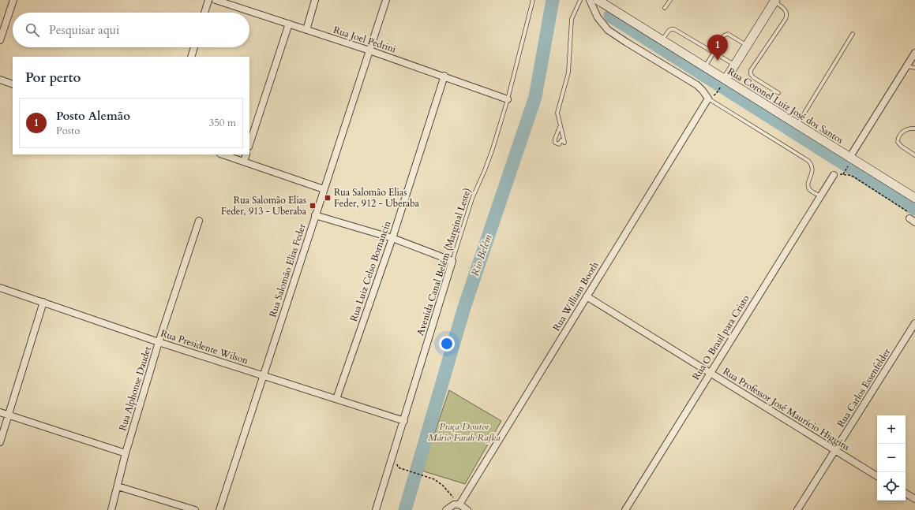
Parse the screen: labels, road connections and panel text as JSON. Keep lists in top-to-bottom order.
{
  "streets": {
    "street": [
      "Rua Joel Pedrini",
      "Rua Coronel Luiz José dos Santos",
      "Avenida Canal Belém (Marginal Leste)",
      "Rua Salomão Elias Feder",
      "Rua Luiz Celso Bornancin",
      "Rua William Booth",
      "Rua O Brasil para Cristo",
      "Rua Presidente Wilson",
      "Rua Carlos Essenfelder",
      "Rua Alphonse Daudet",
      "Rua Professor José Maurício Higgins"
    ]
  },
  "crossings": [
    ["Rua Joel Pedrini", "Avenida Canal Belém (Marginal Leste)"],
    ["Rua Joel Pedrini", "Rua Salomão Elias Feder"],
    ["Rua Joel Pedrini", "Rua Luiz Celso Bornancin"],
    ["Avenida Canal Belém (Marginal Leste)", "Rua Presidente Wilson"],
    ["Rua Salomão Elias Feder", "Rua Presidente Wilson"],
    ["Rua Luiz Celso Bornancin", "Rua Presidente Wilson"],
    ["Rua William Booth", "Rua Professor José Maurício Higgins"],
    ["Rua O Brasil para Cristo", "Rua Professor José Maurício Higgins"],
    ["Rua Presidente Wilson", "Rua Alphonse Daudet"],
    ["Rua Carlos Essenfelder", "Rua Professor José Maurício Higgins"]
  ],
  "water": ["Rio Belém"],
  "parks": ["Praça Doutor Mário Farah Rafka"],
  "places": {
    "transit": ["Rua Salomão Elias Feder, 912 - Uberaba", "Rua Salomão Elias Feder, 913 - Uberaba"]
  },
  "page": {
    "search": "Pesquisar aqui",
    "pins": "1",
    "heading": "Por perto",
    "list": [
      {
        "mark": "1",
        "name": "Posto Alemão",
        "note": "Posto",
        "value": "350 m"
      }
    ],
    "map_buttons": ["+", "−"]
  }
}
